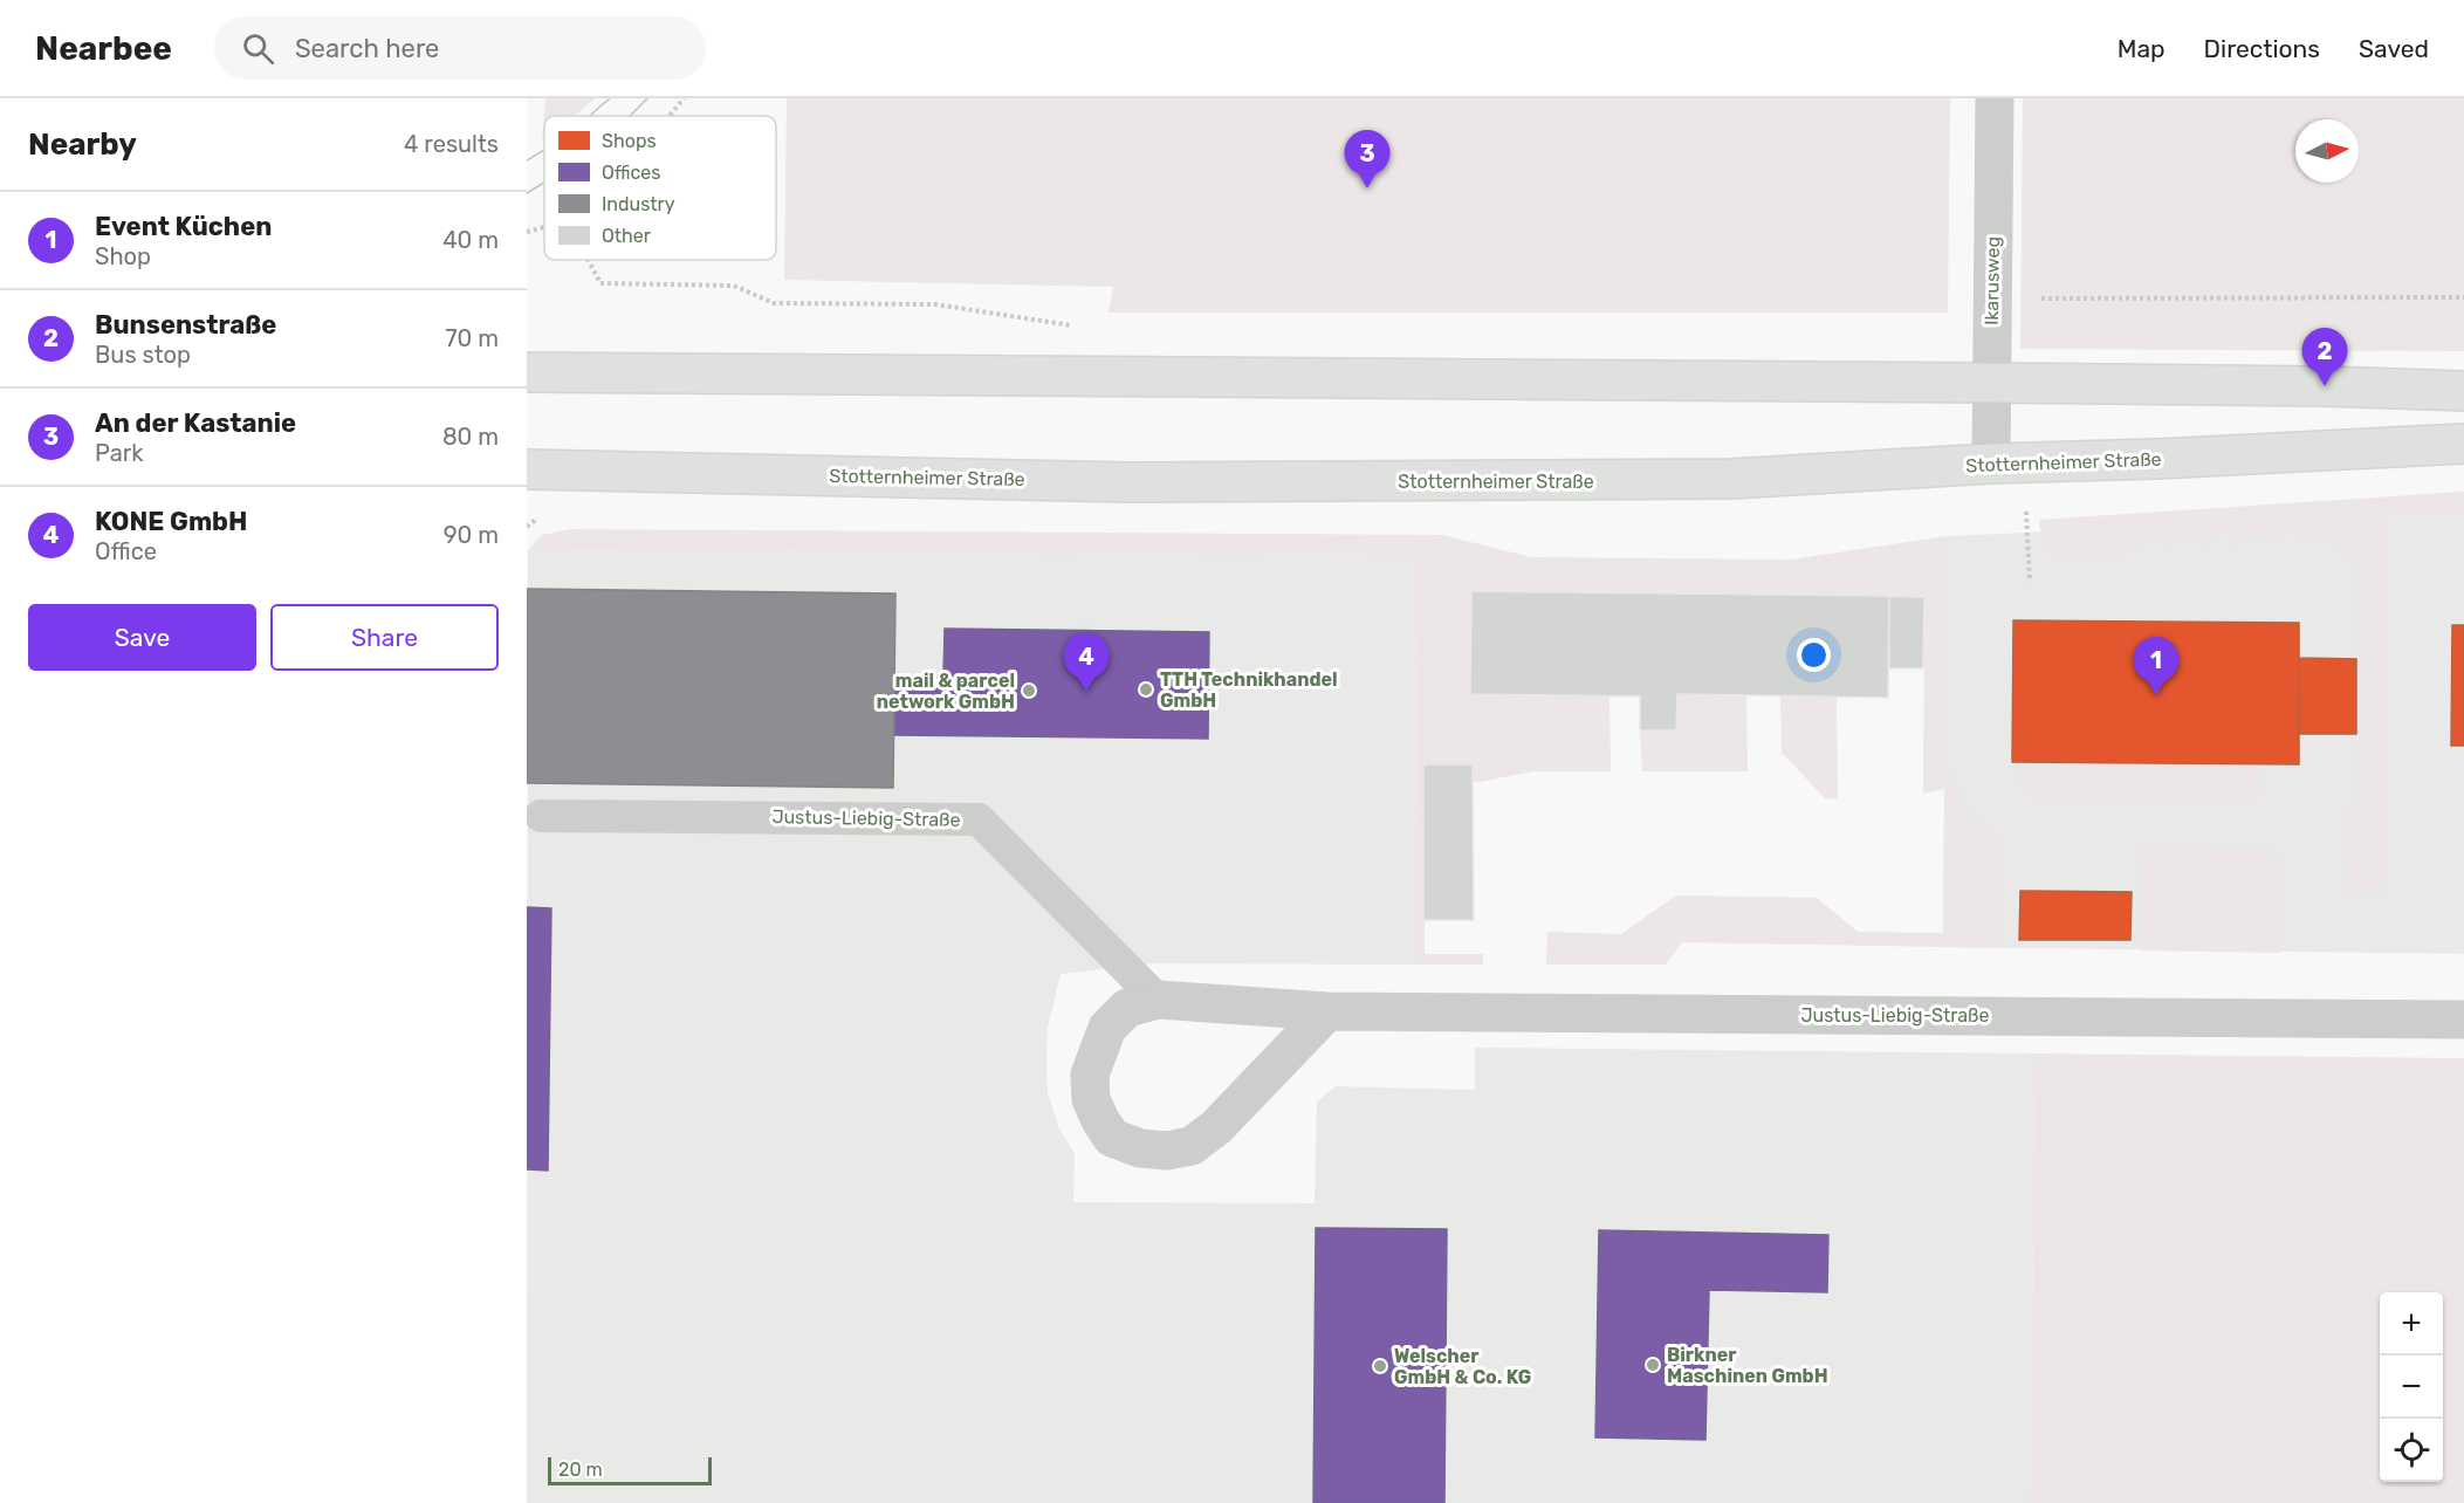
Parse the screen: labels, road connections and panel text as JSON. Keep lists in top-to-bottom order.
{
  "streets": {
    "main road": ["Stotternheimer Straße"],
    "street": ["Ikarusweg", "Justus-Liebig-Straße"]
  },
  "crossings": [
    ["Ikarusweg", "Stotternheimer Straße"]
  ],
  "places": [
    "TTH Technikhandel GmbH",
    "mail & parcel network GmbH",
    "Birkner Maschinen GmbH",
    "Welscher GmbH & Co. KG"
  ],
  "legend": [
    "Shops",
    "Offices",
    "Industry",
    "Other"
  ],
  "scale_bar": "20 m",
  "north": "right",
  "page": {
    "header": "Nearbee",
    "search": "Search here",
    "nav": ["Map", "Directions", "Saved"],
    "heading": ["Nearby", "4 results"],
    "pins": [
      "3",
      "2",
      "4",
      "1"
    ],
    "list": [
      {
        "mark": "1",
        "name": "Event Küchen",
        "note": "Shop",
        "value": "40 m"
      },
      {
        "mark": "2",
        "name": "Bunsenstraße",
        "note": "Bus stop",
        "value": "70 m"
      },
      {
        "mark": "3",
        "name": "An der Kastanie",
        "note": "Park",
        "value": "80 m"
      },
      {
        "mark": "4",
        "name": "KONE GmbH",
        "note": "Office",
        "value": "90 m"
      }
    ],
    "buttons": ["Save", "Share"],
    "map_buttons": ["+", "−"],
    "scale": "20 m"
  }
}
